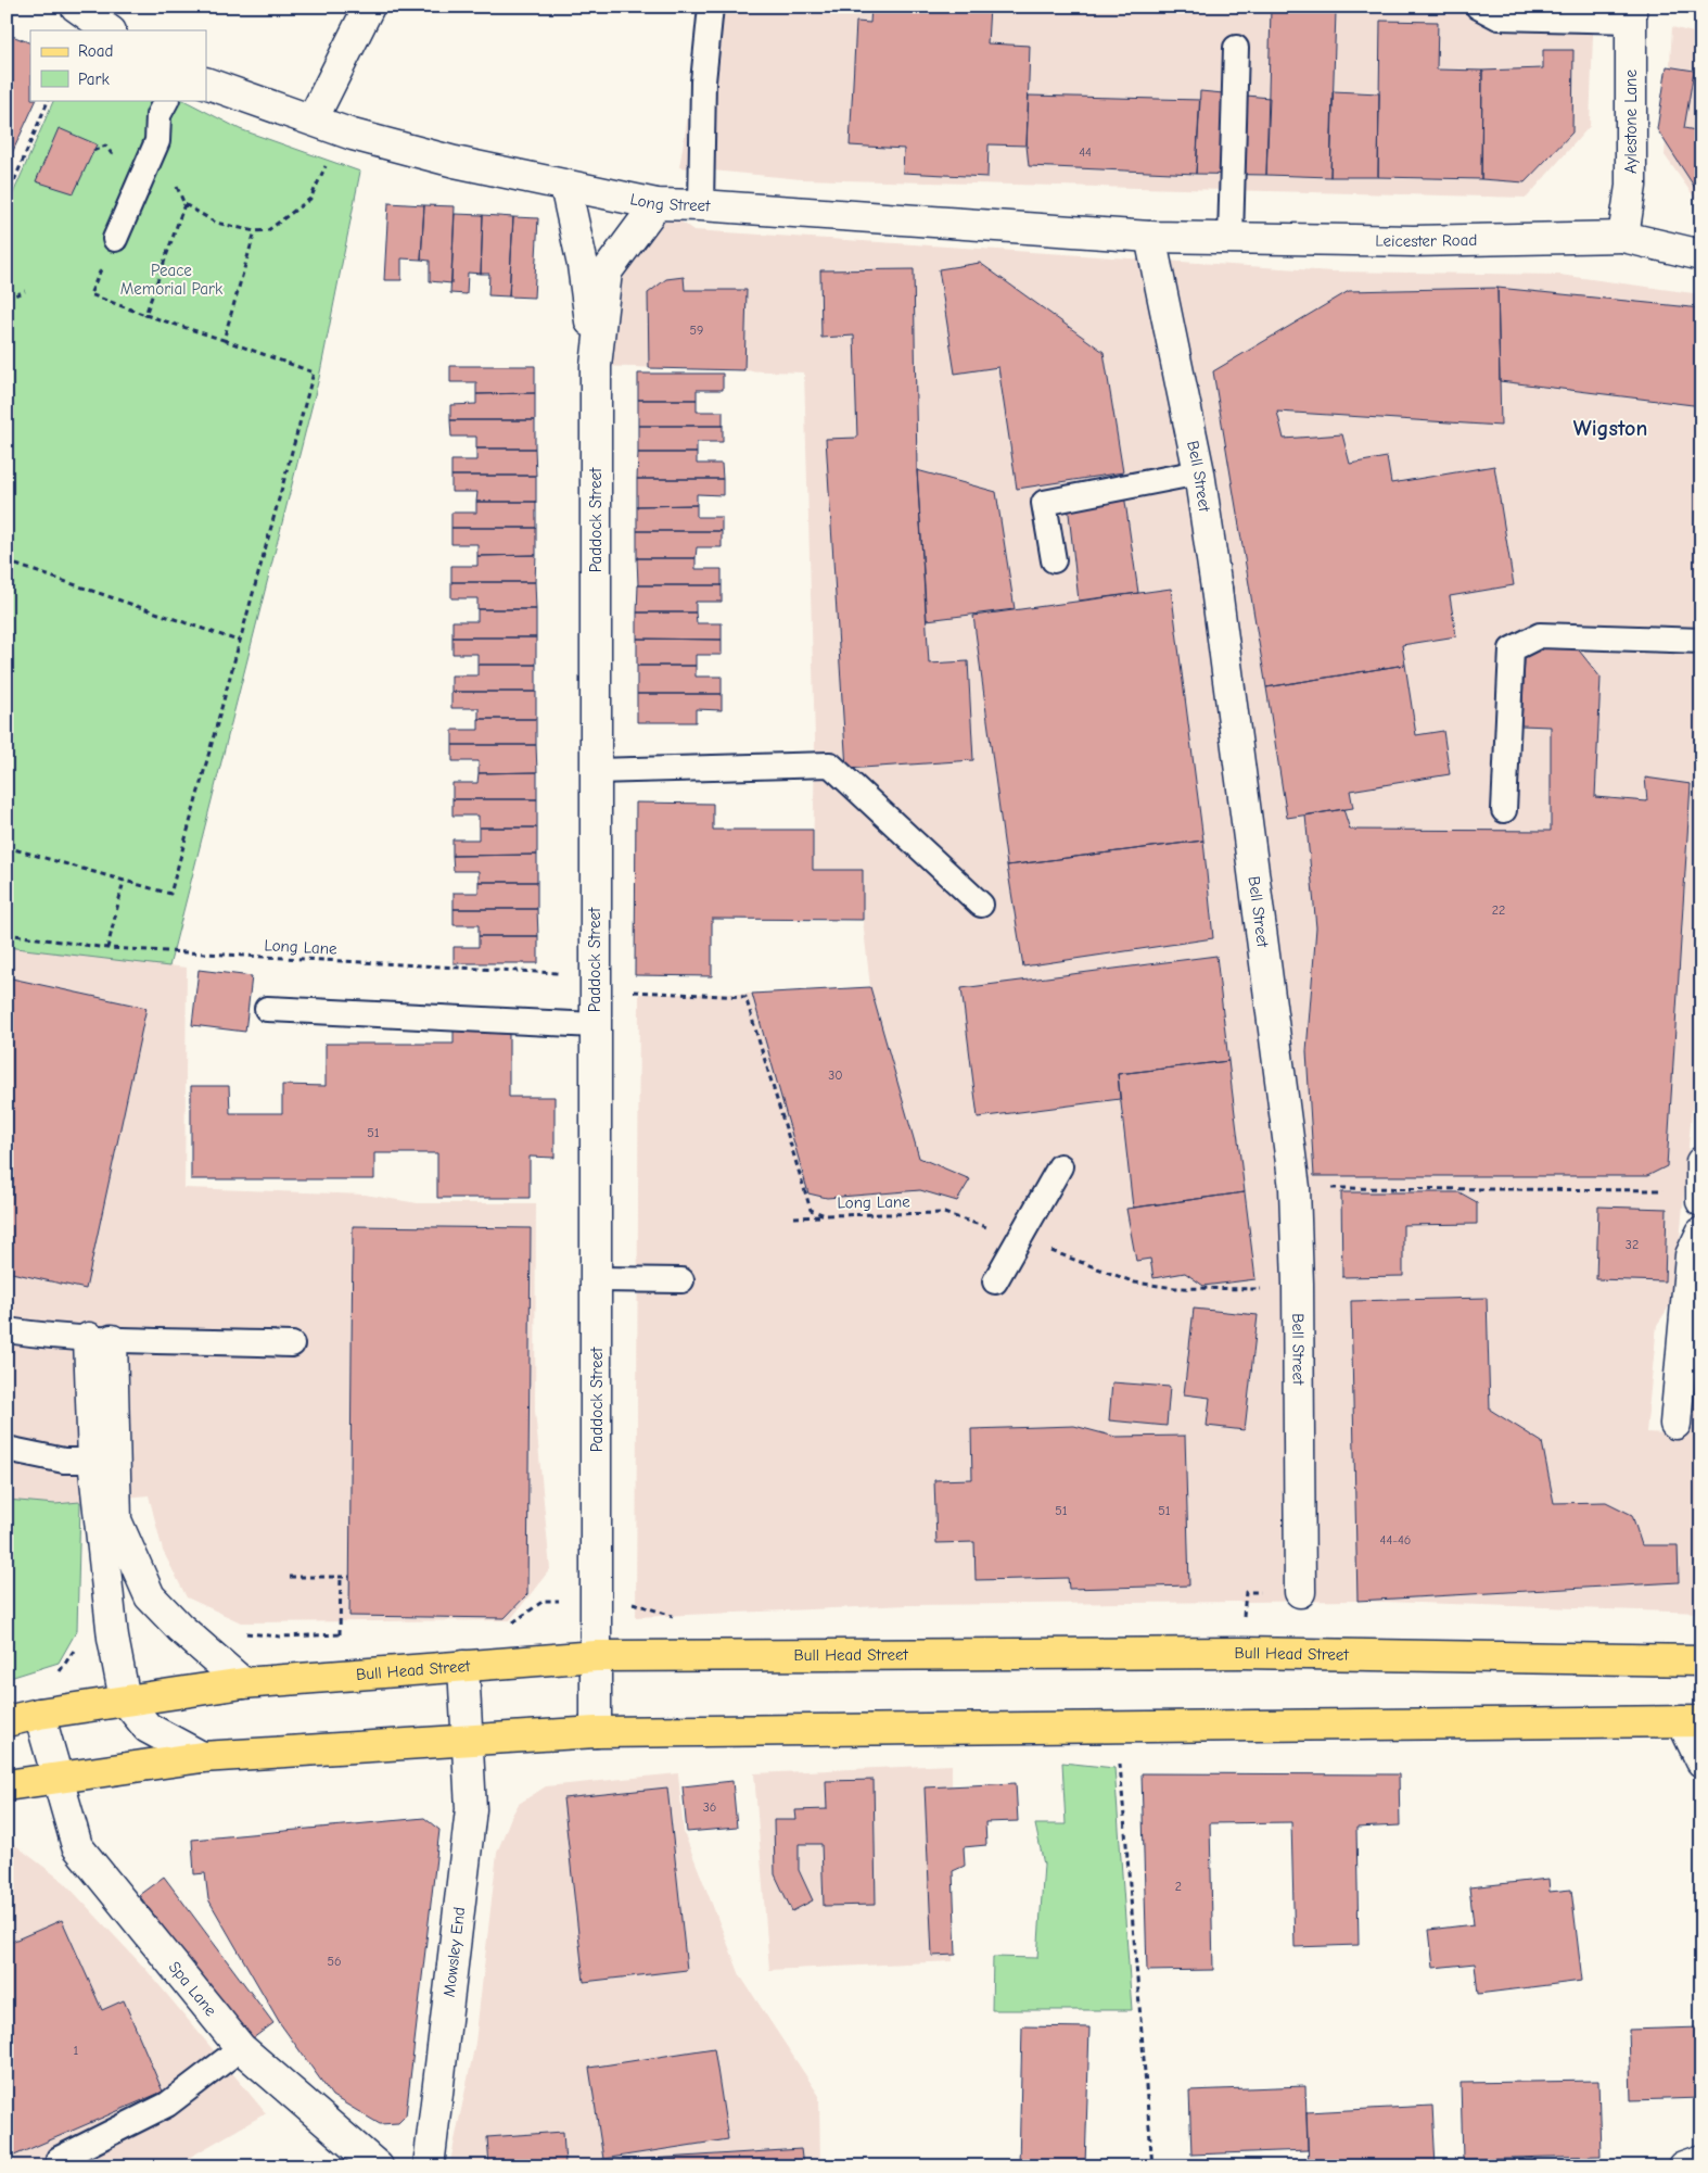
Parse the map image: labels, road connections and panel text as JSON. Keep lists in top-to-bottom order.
{
  "streets": {
    "main road": ["Bull Head Street"],
    "street": [
      "Aylestone Lane",
      "Long Street",
      "Leicester Road",
      "Bell Street",
      "Paddock Street",
      "Mowsley End",
      "Spa Lane"
    ],
    "path": ["Long Lane"]
  },
  "crossings": [
    ["Aylestone Lane", "Leicester Road"],
    ["Long Street", "Leicester Road"],
    ["Long Street", "Bell Street"],
    ["Long Street", "Paddock Street"],
    ["Leicester Road", "Bell Street"],
    ["Bell Street", "Long Lane"],
    ["Paddock Street", "Long Lane"],
    ["Paddock Street", "Bull Head Street"],
    ["Bull Head Street", "Mowsley End"],
    ["Bull Head Street", "Spa Lane"]
  ],
  "districts": ["Wigston"],
  "parks": ["Peace Memorial Park"],
  "house_numbers": [
    "44",
    "59",
    "22",
    "30",
    "51",
    "32",
    "51",
    "51",
    "44-46",
    "36",
    "2",
    "56",
    "1"
  ],
  "legend": ["Road", "Park"]
}
